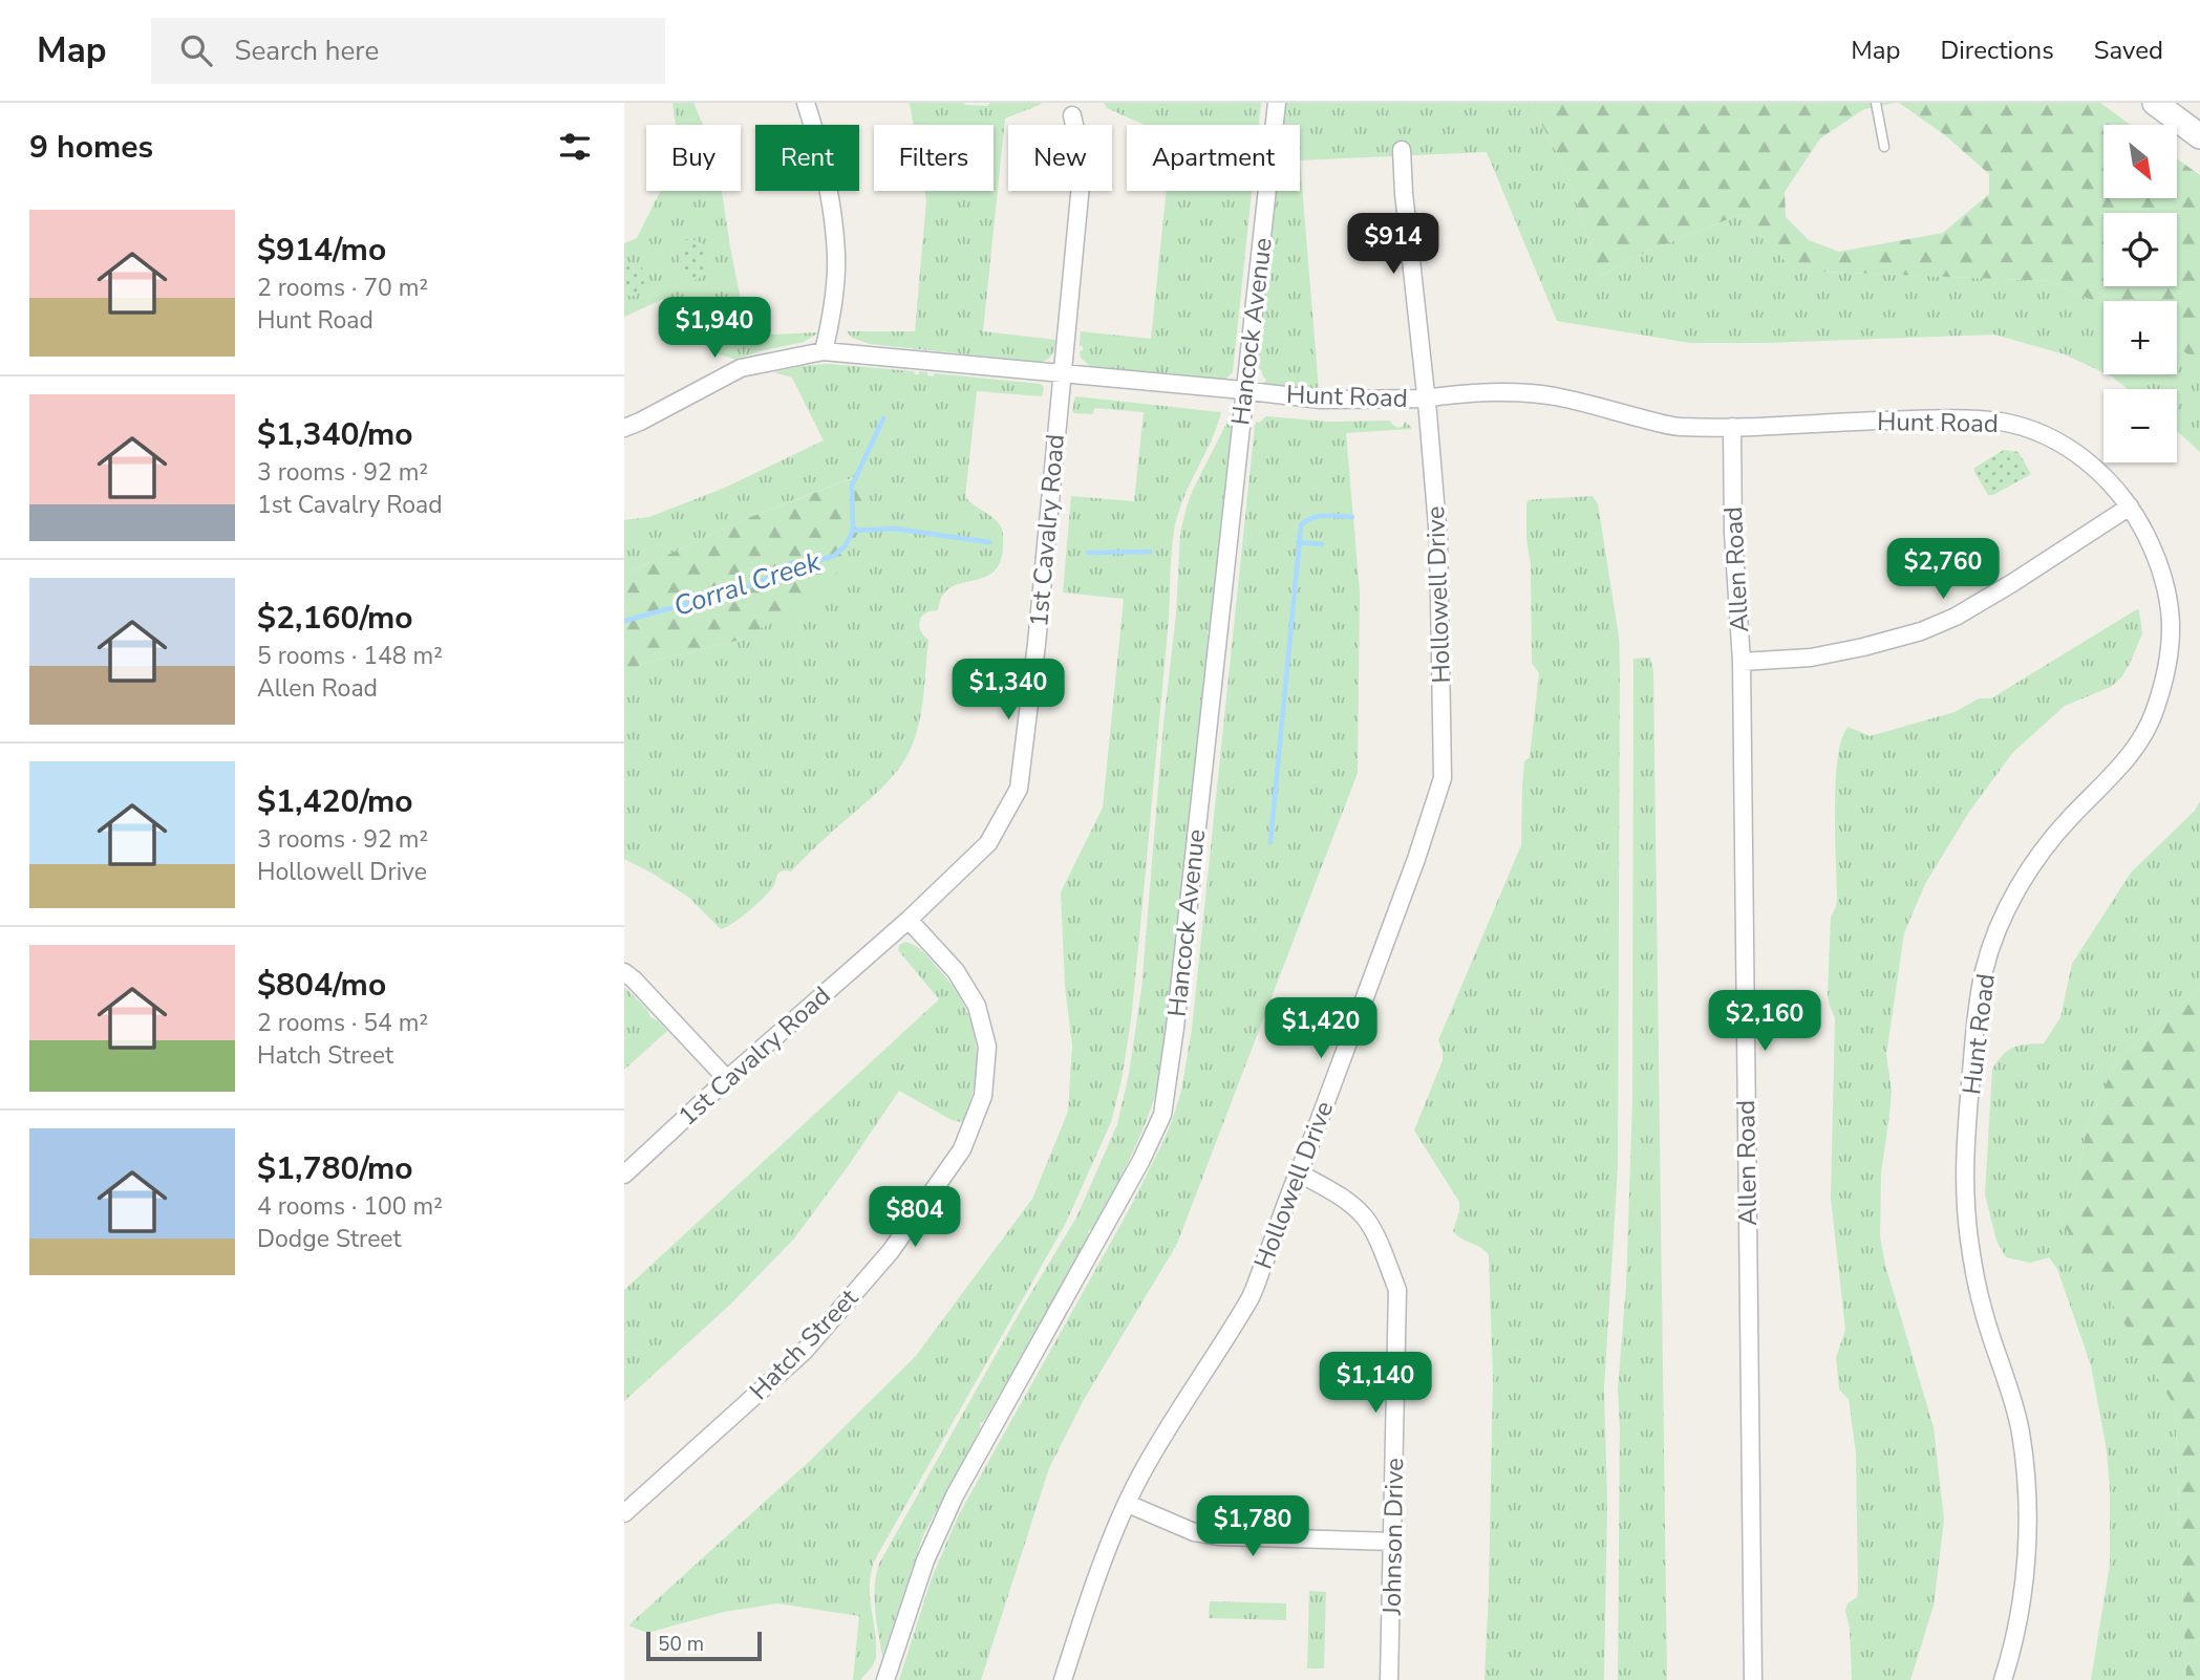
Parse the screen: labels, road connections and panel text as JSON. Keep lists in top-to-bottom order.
{
  "streets": {
    "street": [
      "Hancock Avenue",
      "Hunt Road",
      "1st Cavalry Road",
      "Allen Road",
      "Hollowell Drive",
      "Hatch Street",
      "Johnson Drive"
    ]
  },
  "crossings": [
    ["Hancock Avenue", "Hunt Road"],
    ["Hunt Road", "1st Cavalry Road"],
    ["Hunt Road", "Allen Road"],
    ["Hunt Road", "Hollowell Drive"],
    ["1st Cavalry Road", "Hatch Street"],
    ["Hollowell Drive", "Johnson Drive"]
  ],
  "water": ["Corral Creek"],
  "scale_bar": "50 m",
  "north": "bottom right",
  "page": {
    "header": "Map",
    "search": "Search here",
    "nav": ["Map", "Directions", "Saved"],
    "heading": "9 homes",
    "map_buttons": ["+", "−"],
    "chip": [
      "Buy",
      "Rent",
      "Filters",
      "New",
      "Apartment"
    ],
    "list": [
      {
        "name": "$914/mo",
        "note": "2 rooms · 70 m² · Hunt Road"
      },
      {
        "name": "$1,340/mo",
        "note": "3 rooms · 92 m² · 1st Cavalry Road"
      },
      {
        "name": "$2,160/mo",
        "note": "5 rooms · 148 m² · Allen Road"
      },
      {
        "name": "$1,420/mo",
        "note": "3 rooms · 92 m² · Hollowell Drive"
      },
      {
        "name": "$804/mo",
        "note": "2 rooms · 54 m² · Hatch Street"
      },
      {
        "name": "$1,780/mo",
        "note": "4 rooms · 100 m² · Dodge Street"
      }
    ],
    "price": [
      "$914",
      "$1,940",
      "$2,760",
      "$1,340",
      "$2,160",
      "$1,420",
      "$804",
      "$1,140",
      "$1,780"
    ],
    "scale": "50 m"
  }
}
